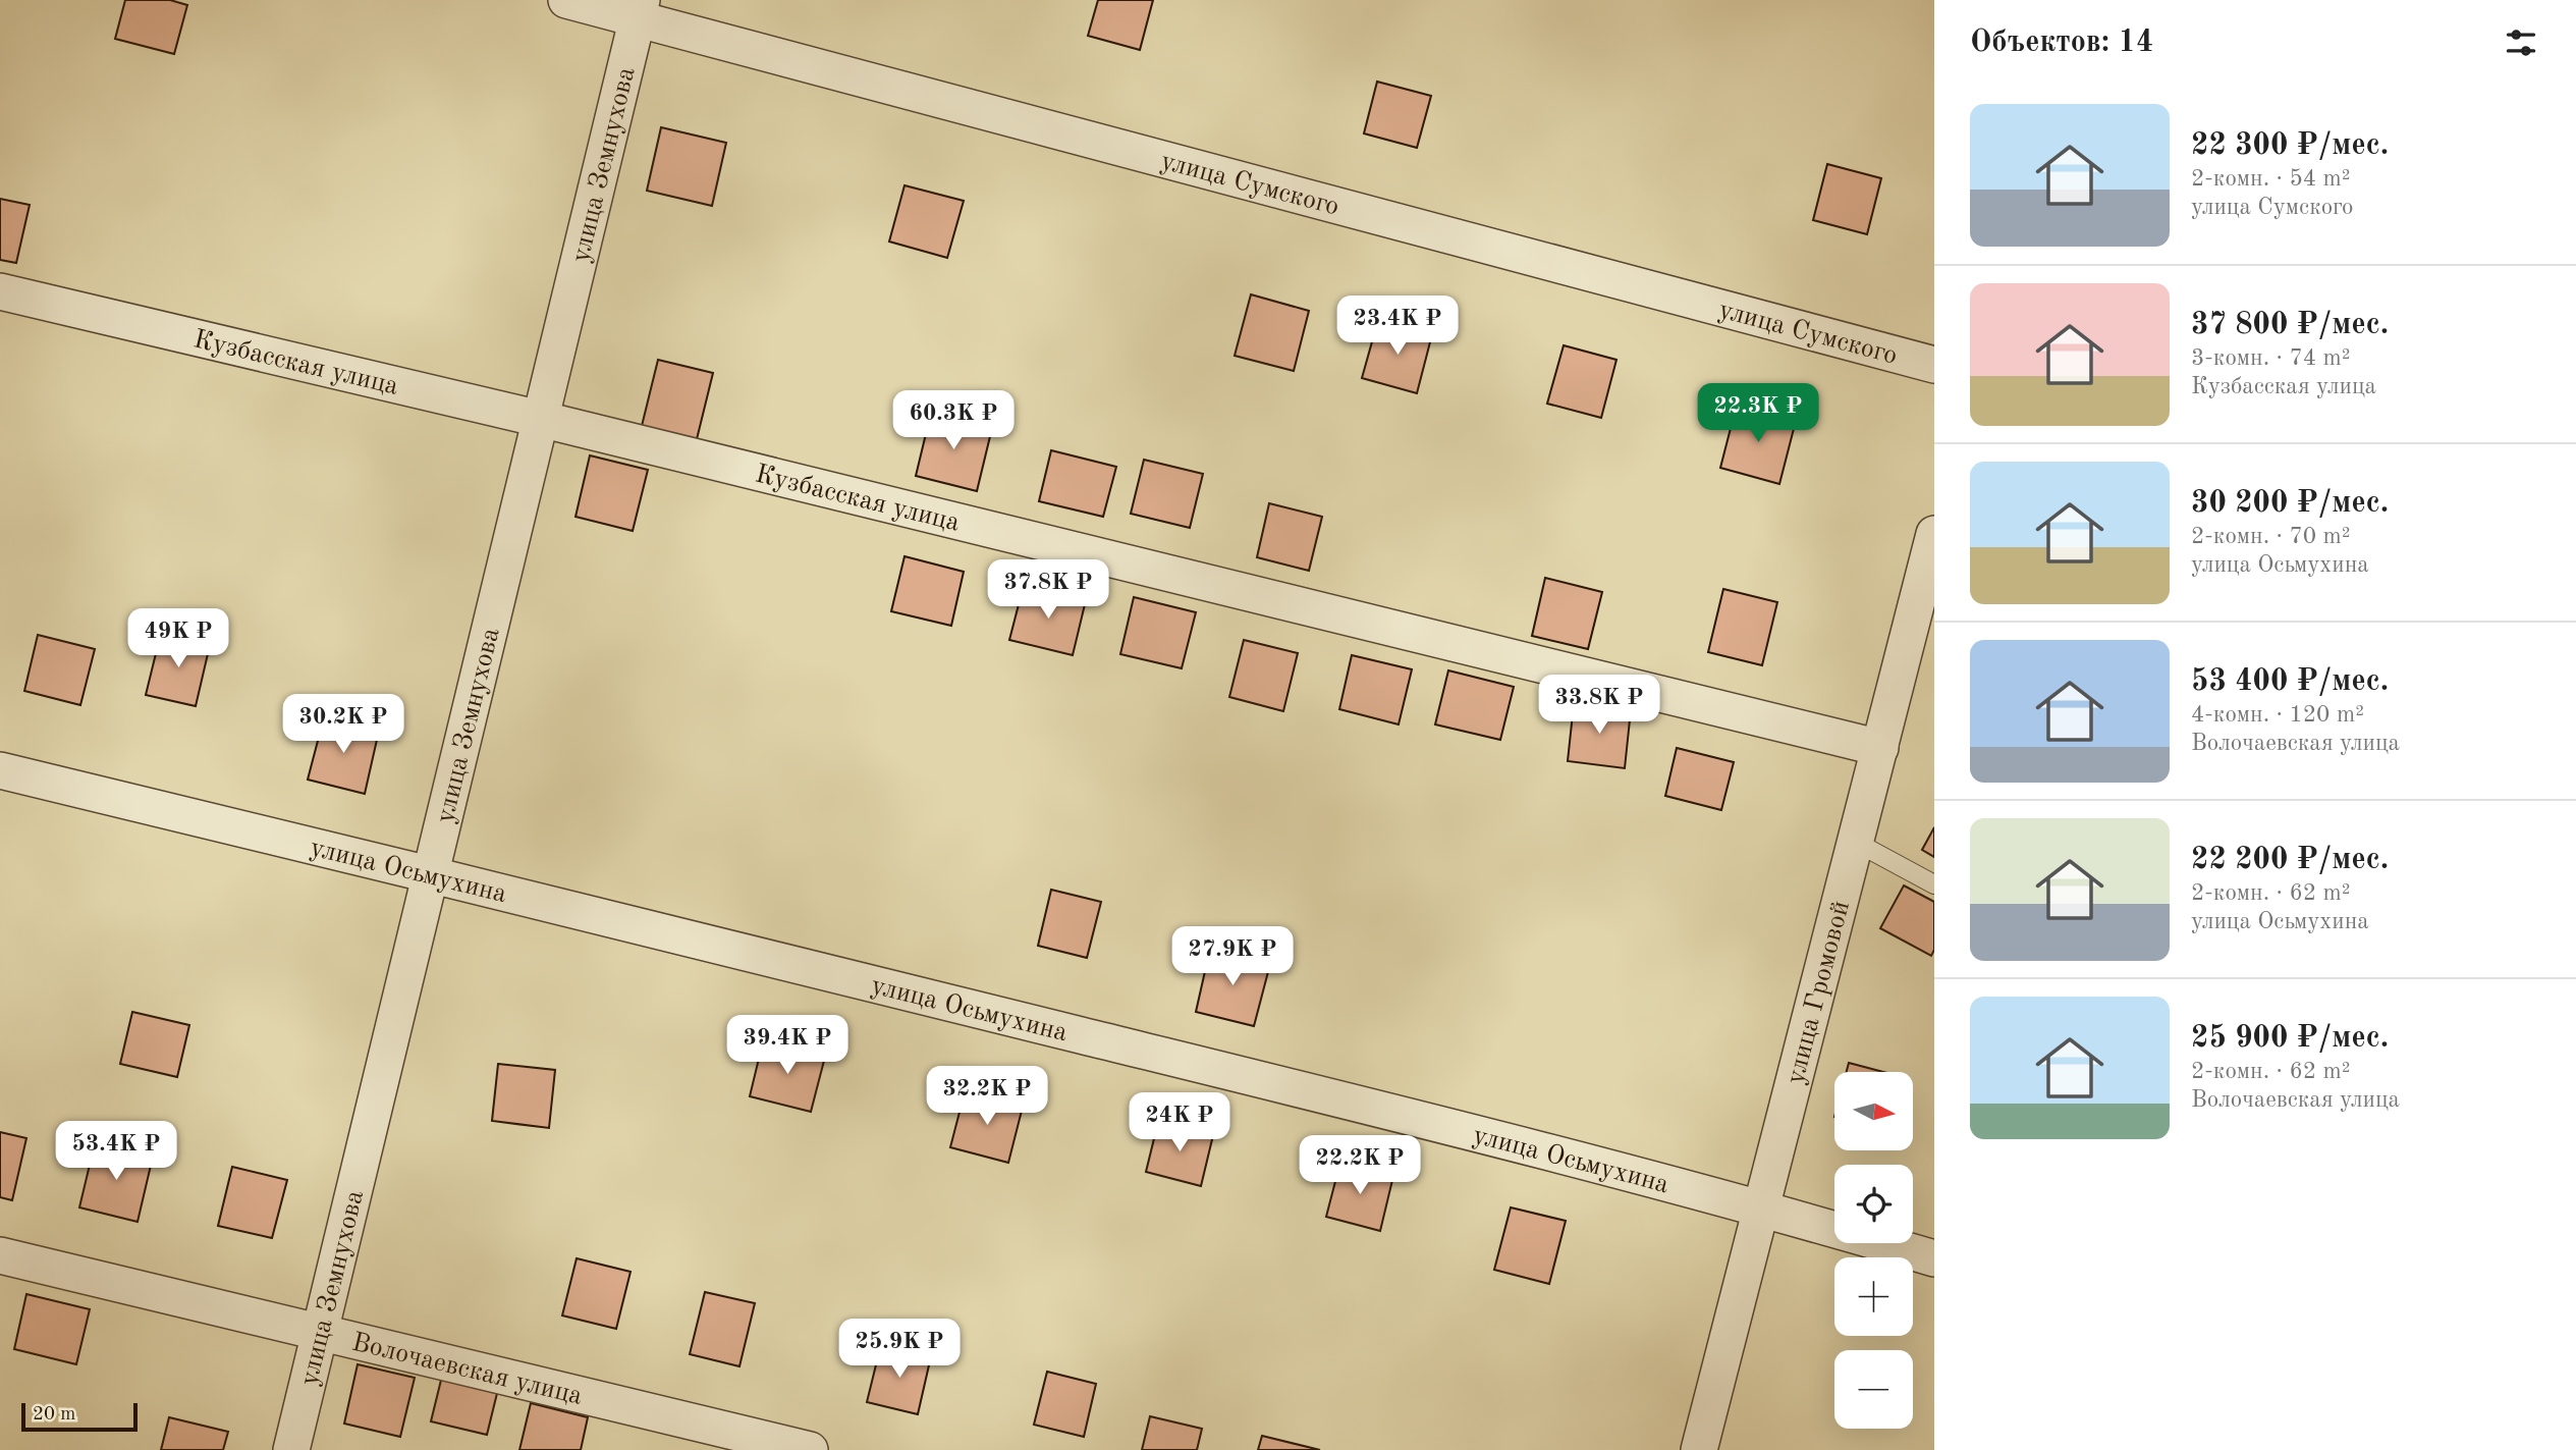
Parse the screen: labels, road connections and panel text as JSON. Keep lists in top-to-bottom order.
{
  "streets": {
    "street": [
      "улица Земнухова",
      "улица Сумского",
      "Кузбасская улица",
      "улица Осьмухина",
      "улица Громовой",
      "Волочаевская улица"
    ]
  },
  "crossings": [
    ["улица Земнухова", "улица Сумского"],
    ["улица Земнухова", "Кузбасская улица"],
    ["улица Земнухова", "улица Осьмухина"],
    ["улица Земнухова", "Волочаевская улица"],
    ["Кузбасская улица", "улица Громовой"],
    ["улица Осьмухина", "улица Громовой"]
  ],
  "scale_bar": "20 m",
  "north": "right",
  "page": {
    "heading": "Объектов: 14",
    "list": [
      {
        "name": "22 300 ₽/мес.",
        "note": "2-комн. · 54 m² · улица Сумского"
      },
      {
        "name": "37 800 ₽/мес.",
        "note": "3-комн. · 74 m² · Кузбасская улица"
      },
      {
        "name": "30 200 ₽/мес.",
        "note": "2-комн. · 70 m² · улица Осьмухина"
      },
      {
        "name": "53 400 ₽/мес.",
        "note": "4-комн. · 120 m² · Волочаевская улица"
      },
      {
        "name": "22 200 ₽/мес.",
        "note": "2-комн. · 62 m² · улица Осьмухина"
      },
      {
        "name": "25 900 ₽/мес.",
        "note": "2-комн. · 62 m² · Волочаевская улица"
      }
    ],
    "price": [
      "23.4K ₽",
      "22.3K ₽",
      "60.3K ₽",
      "37.8K ₽",
      "49K ₽",
      "33.8K ₽",
      "30.2K ₽",
      "27.9K ₽",
      "39.4K ₽",
      "32.2K ₽",
      "24K ₽",
      "53.4K ₽",
      "22.2K ₽",
      "25.9K ₽"
    ],
    "map_buttons": ["+", "−"],
    "scale": "20 m"
  }
}
